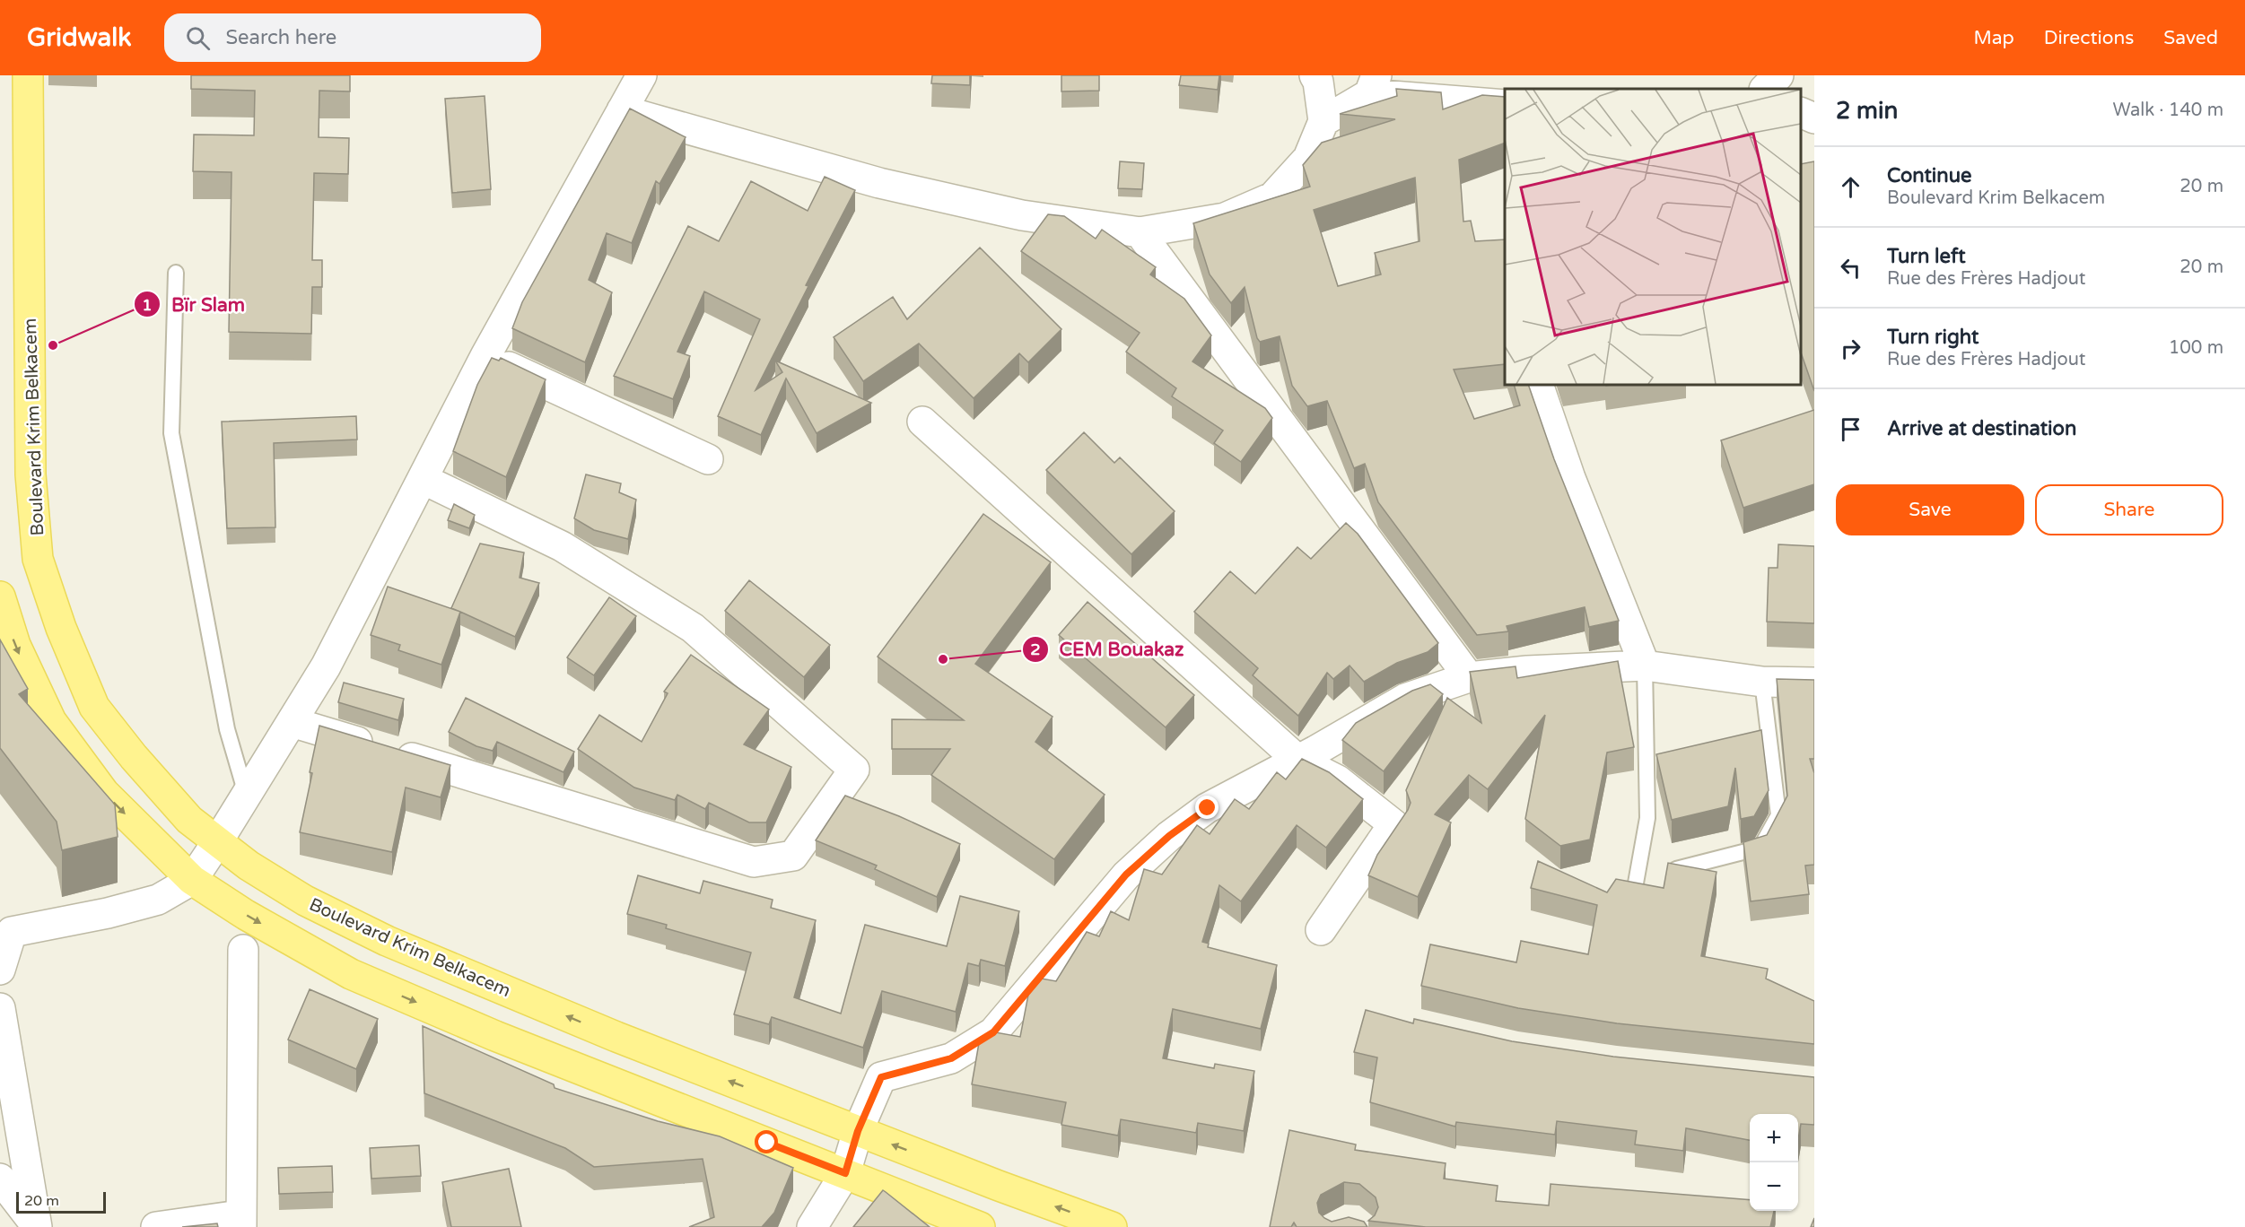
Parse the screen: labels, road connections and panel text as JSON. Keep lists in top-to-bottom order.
{
  "streets": {
    "main road": ["Boulevard Krim Belkacem"]
  },
  "places": ["Bïr Slam", "CEM Bouakaz"],
  "scale_bar": "20 m",
  "page": {
    "header": "Gridwalk",
    "search": "Search here",
    "nav": ["Map", "Directions", "Saved"],
    "heading": ["2 min", "Walk · 140 m"],
    "list": [
      ["Continue", "Boulevard Krim Belkacem", "20 m"],
      ["Turn left", "Rue des Frères Hadjout", "20 m"],
      ["Turn right", "Rue des Frères Hadjout", "100 m"],
      "Arrive at destination"
    ],
    "buttons": ["Save", "Share"],
    "map_buttons": ["+", "−"],
    "scale": "20 m"
  }
}
